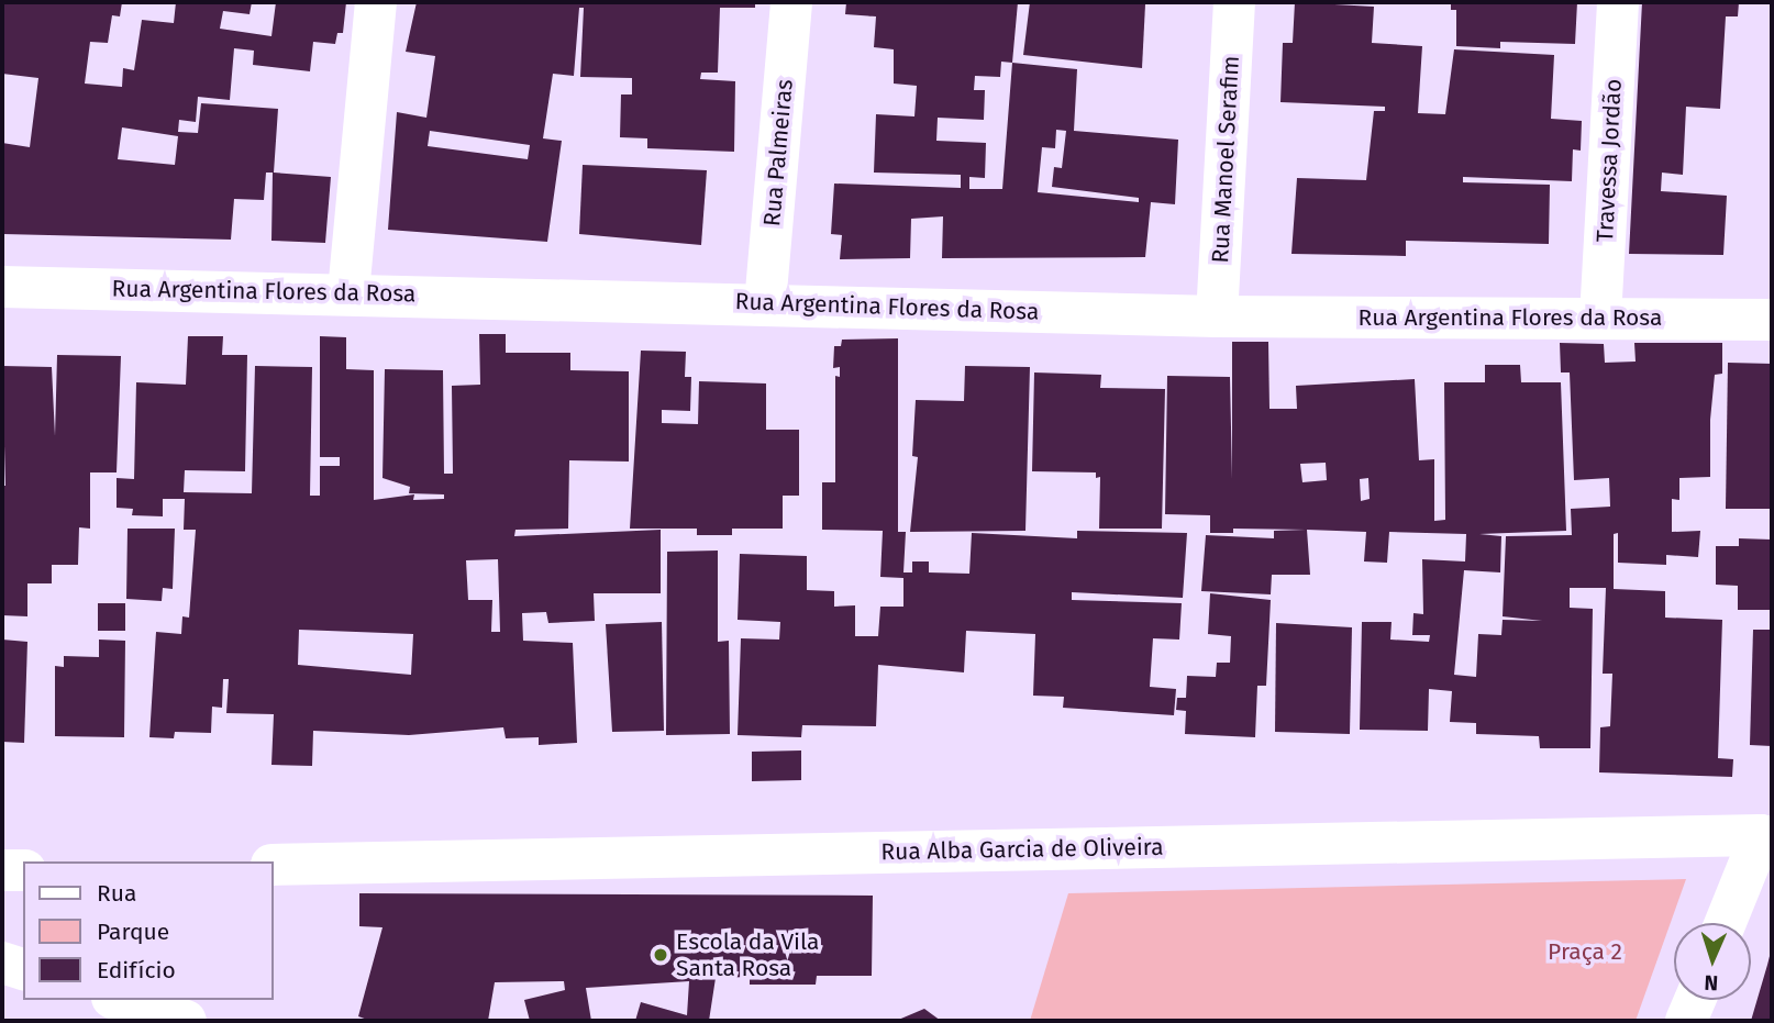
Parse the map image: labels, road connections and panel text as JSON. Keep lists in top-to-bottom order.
{
  "streets": {
    "street": [
      "Rua Palmeiras",
      "Rua Manoel Serafim",
      "Travessa Jordão",
      "Rua Argentina Flores da Rosa",
      "Rua Alba Garcia de Oliveira"
    ]
  },
  "crossings": [
    ["Rua Palmeiras", "Rua Argentina Flores da Rosa"],
    ["Rua Manoel Serafim", "Rua Argentina Flores da Rosa"],
    ["Travessa Jordão", "Rua Argentina Flores da Rosa"]
  ],
  "parks": ["Praça 2"],
  "places": ["Escola da Vila Santa Rosa"],
  "legend": ["Rua", "Parque", "Edifício"],
  "north": "bottom"
}
